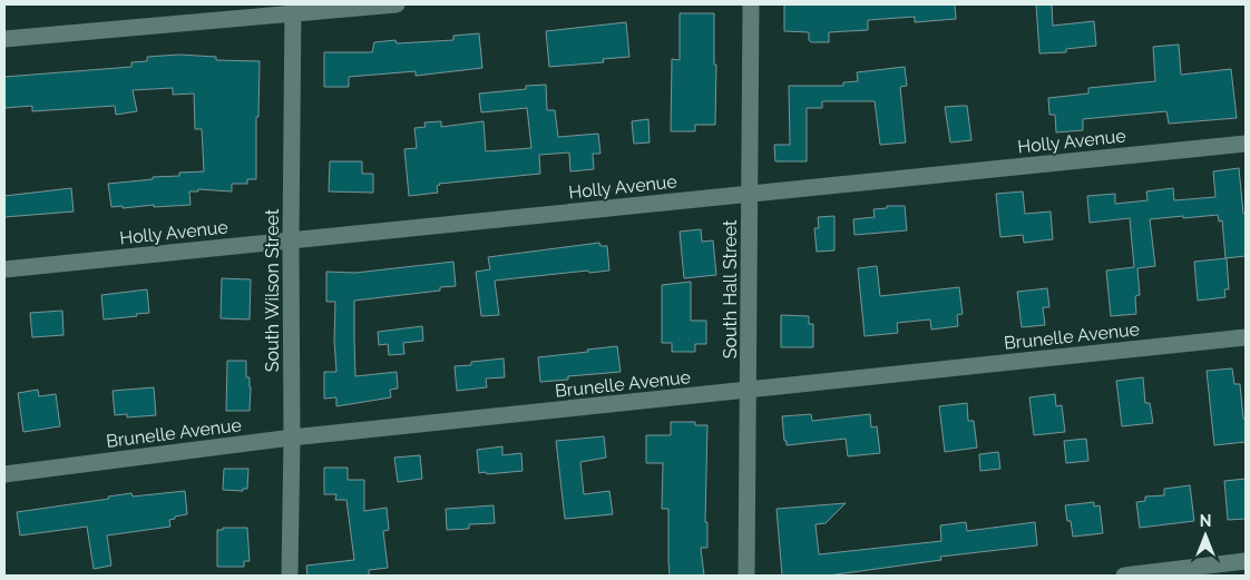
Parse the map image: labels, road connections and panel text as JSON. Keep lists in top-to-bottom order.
{
  "streets": {
    "street": [
      "Holly Avenue",
      "South Hall Street",
      "South Wilson Street",
      "Brunelle Avenue"
    ]
  },
  "crossings": [
    ["Holly Avenue", "South Hall Street"],
    ["Holly Avenue", "South Wilson Street"],
    ["South Hall Street", "Brunelle Avenue"],
    ["South Wilson Street", "Brunelle Avenue"]
  ],
  "north": "top"
}
